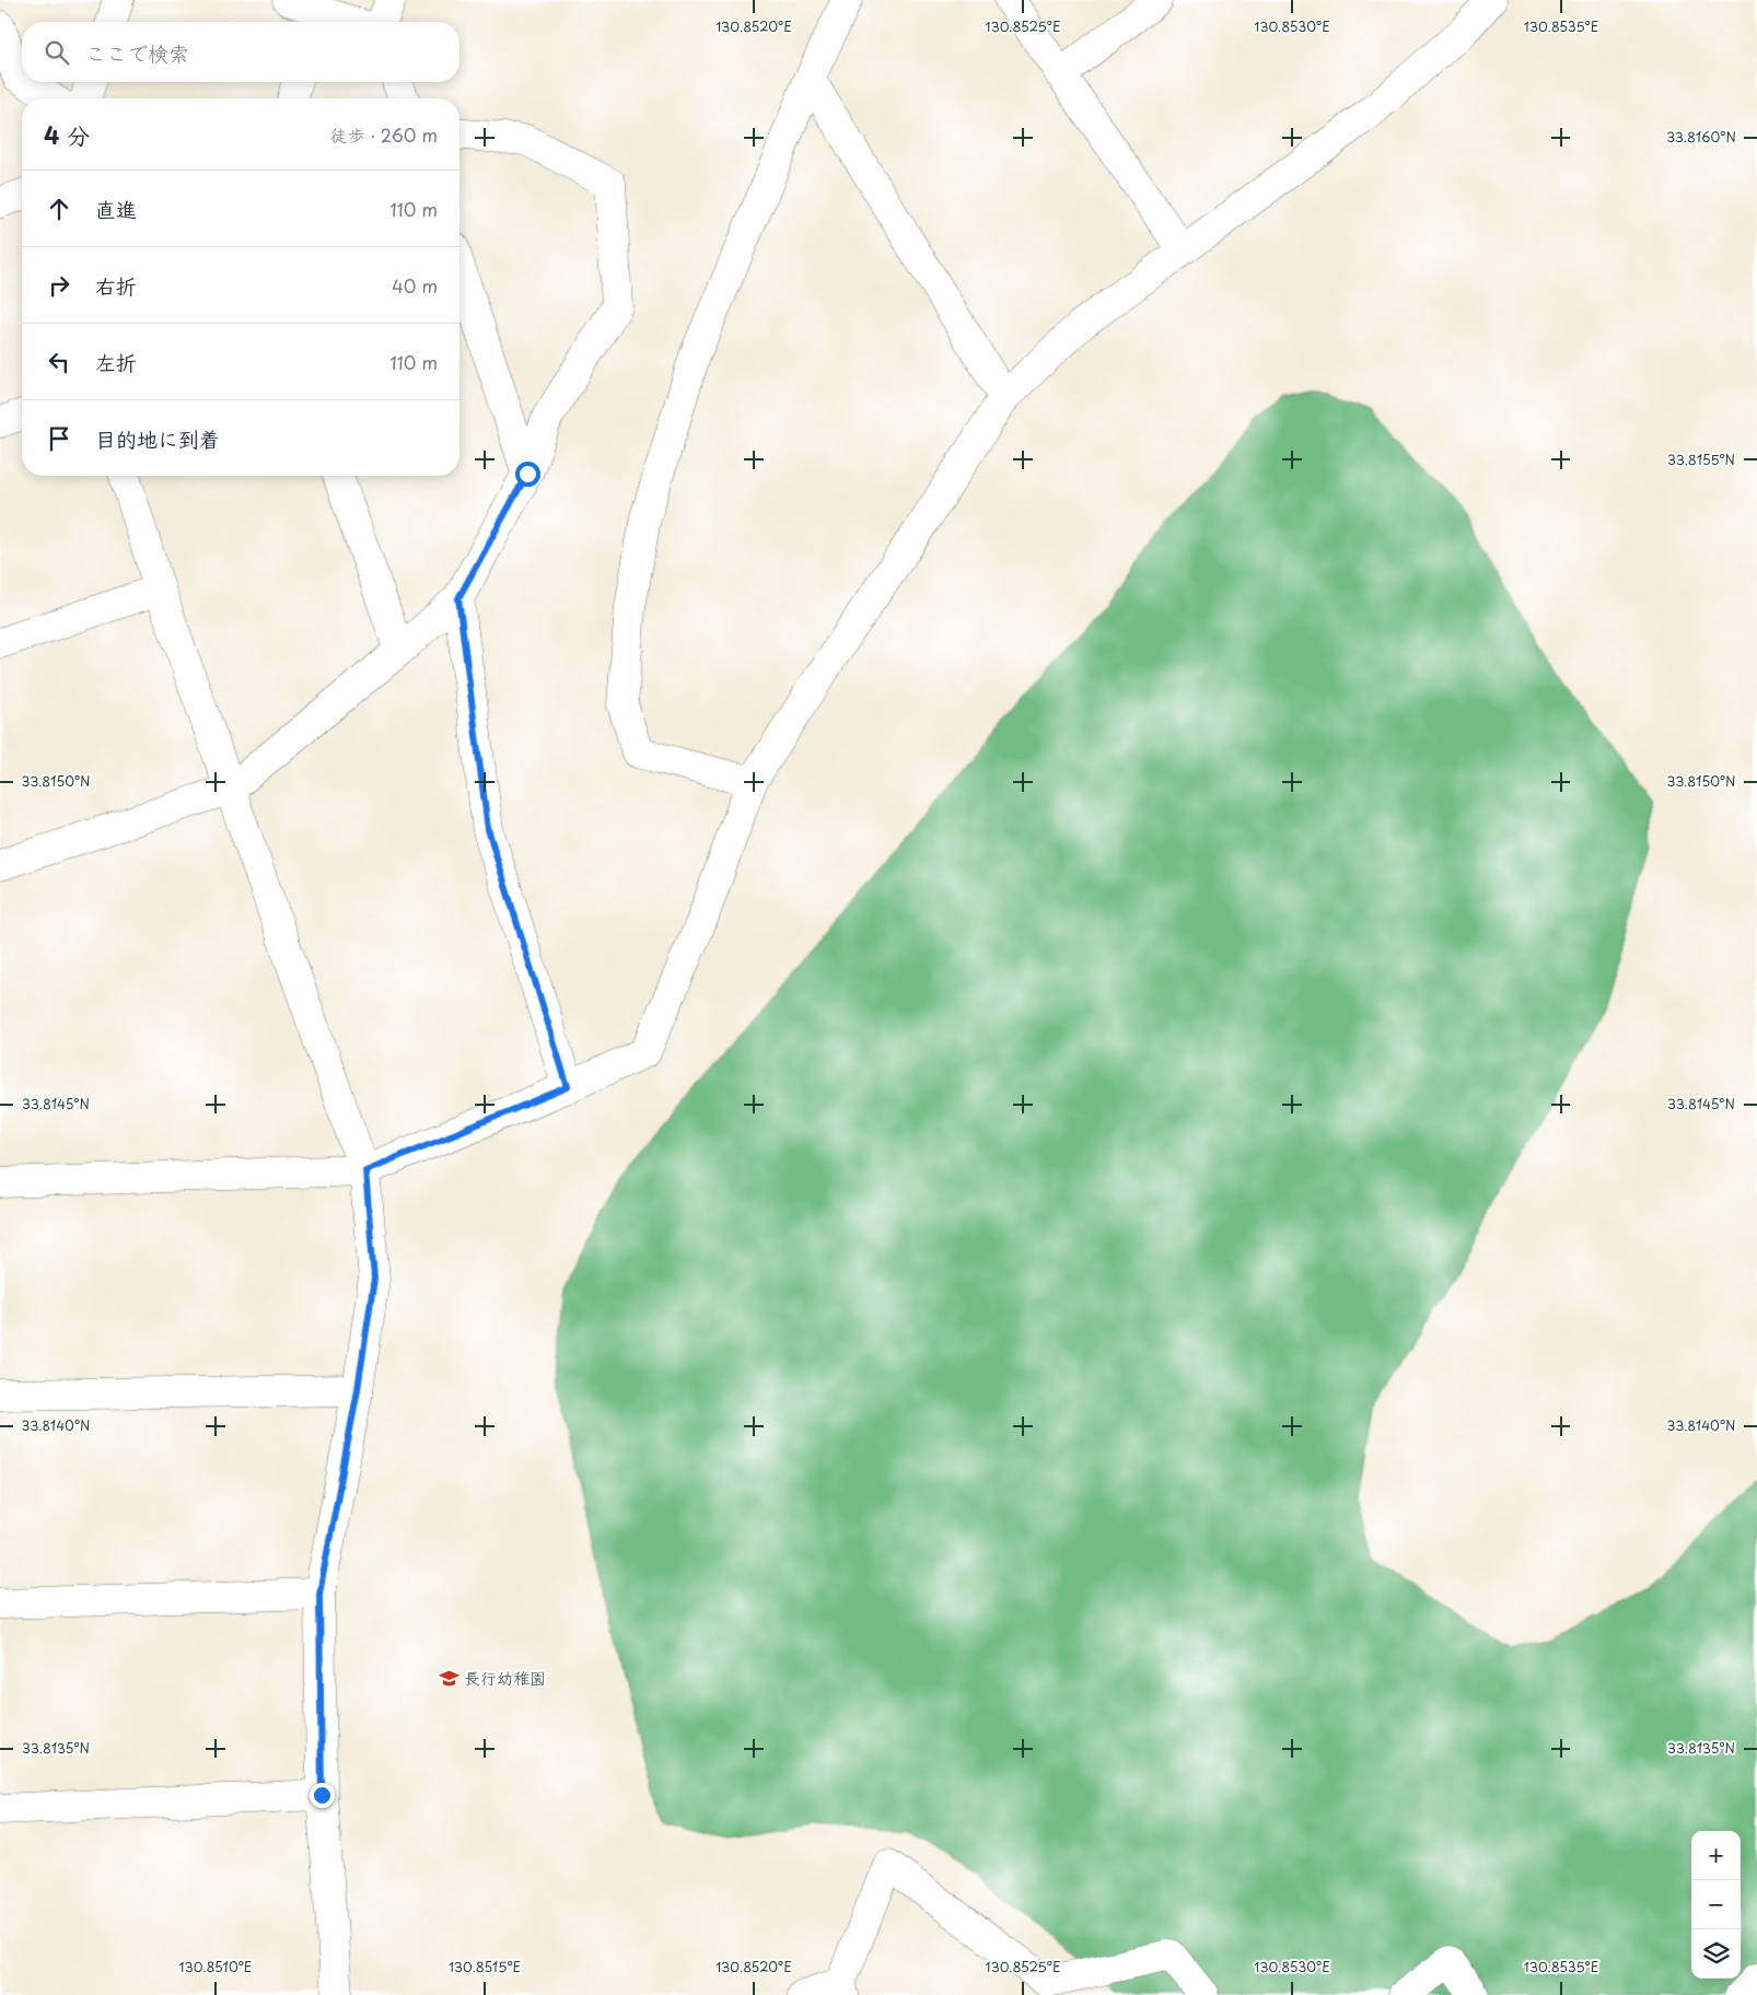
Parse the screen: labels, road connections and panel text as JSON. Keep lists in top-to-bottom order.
{
  "places": {
    "school or university": ["長行幼稚園"]
  },
  "page": {
    "search": "ここで検索",
    "heading": ["4 分", "徒歩 · 260 m"],
    "list": [
      ["直進", "110 m"],
      ["右折", "40 m"],
      ["左折", "110 m"],
      "目的地に到着"
    ],
    "map_buttons": ["+", "−"]
  },
  "coordinates": [
    "130.8520°E",
    "130.8525°E",
    "130.8530°E",
    "130.8535°E",
    "33.8160°N",
    "33.8155°N",
    "33.8150°N",
    "33.8145°N",
    "33.8140°N",
    "33.8135°N",
    "130.8510°E",
    "130.8515°E"
  ]
}
